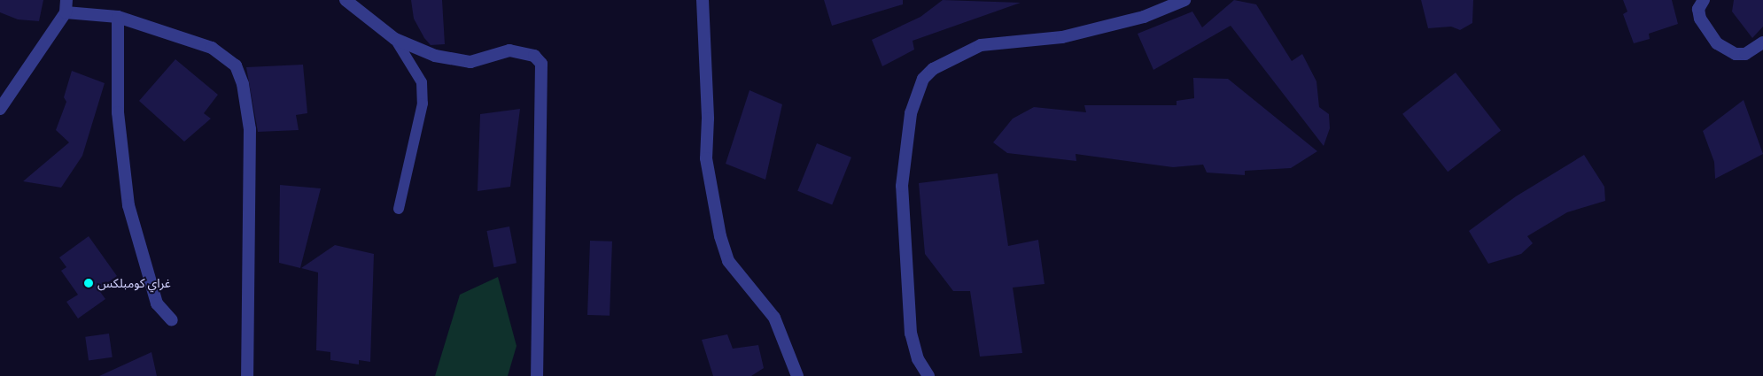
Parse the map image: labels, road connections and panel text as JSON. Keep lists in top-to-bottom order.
{
  "places": ["غراي كومبلكس"]
}
